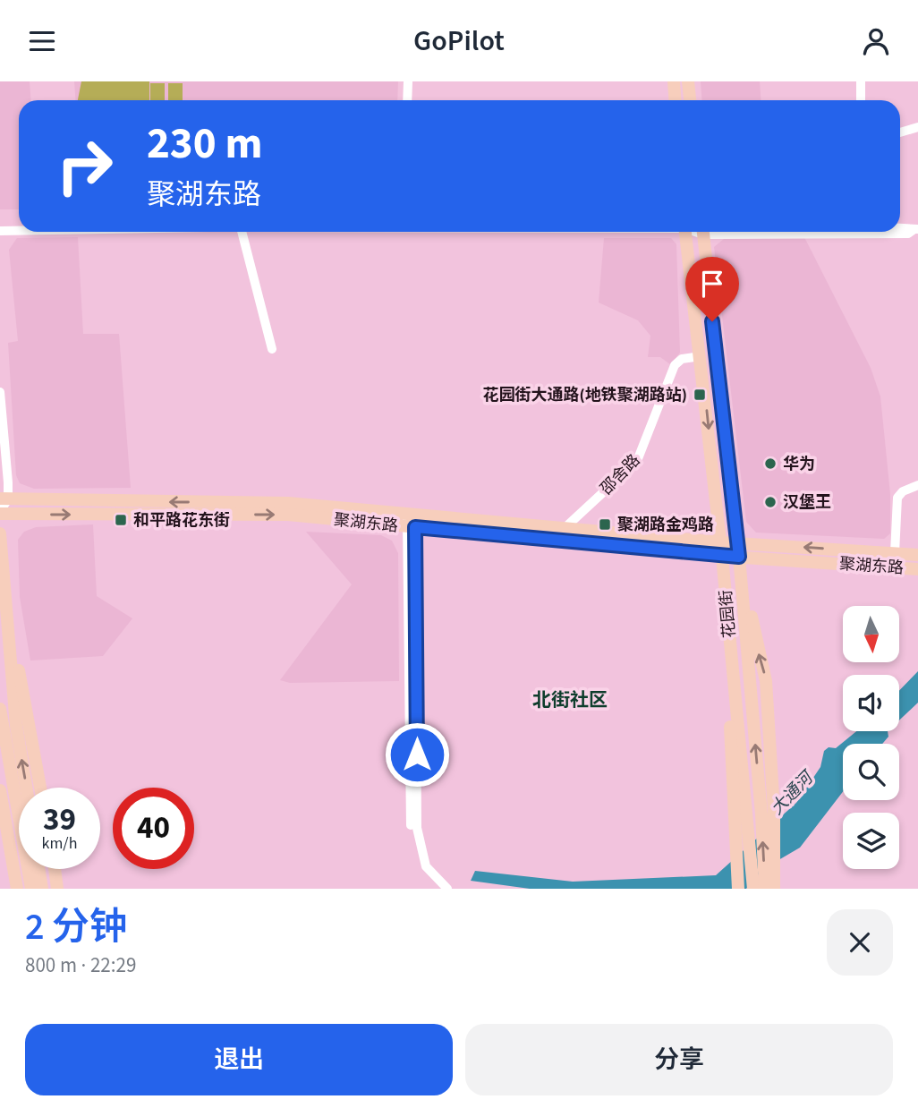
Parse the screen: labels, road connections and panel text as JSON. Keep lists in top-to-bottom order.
{
  "streets": {
    "main road": ["聚湖东路", "花园街"],
    "street": ["邵舍路"]
  },
  "crossings": [
    ["邵舍路", "聚湖东路"],
    ["邵舍路", "花园街"],
    ["聚湖东路", "花园街"]
  ],
  "districts": ["北街社区"],
  "water": ["大通河"],
  "places": {
    "transit": ["花园街大通路(地铁聚湖路站)", "和平路花东街", "聚湖路金鸡路"],
    "other": ["华为", "汉堡王"]
  },
  "north": "bottom",
  "page": {
    "header": "GoPilot",
    "turn": ["230 m", "聚湖东路"],
    "speed": "39 km/h",
    "limit": "40",
    "heading": ["2 分钟", "800 m · 22:29"],
    "buttons": ["退出", "分享"]
  }
}
